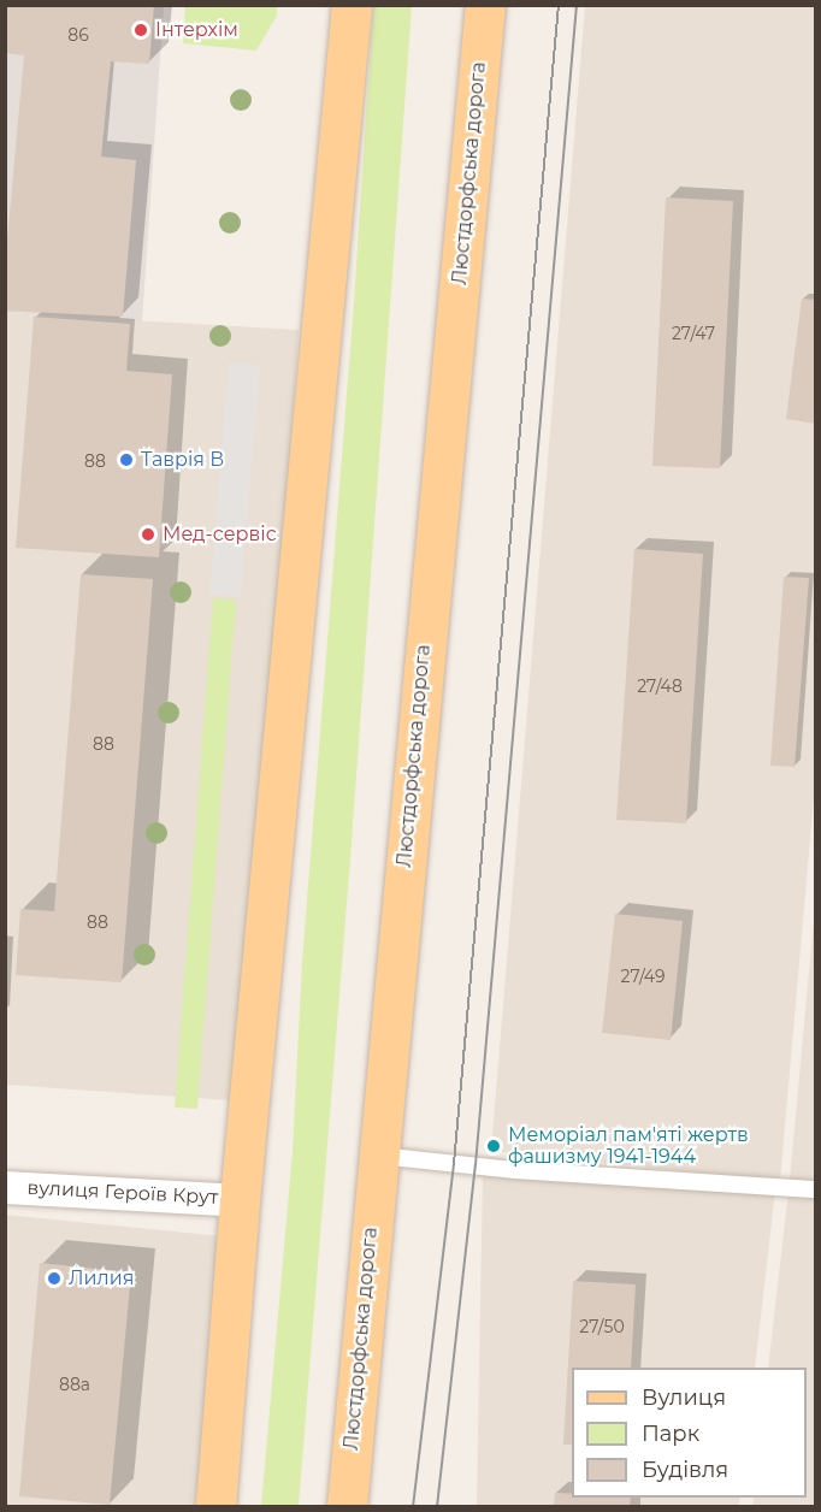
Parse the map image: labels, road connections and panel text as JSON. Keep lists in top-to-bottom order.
{
  "streets": {
    "main road": ["Люстдорфська дорога"],
    "street": ["вулиця Героїв Крут"]
  },
  "places": [
    "Інтерхім",
    "Таврія В",
    "Мед-сервіс",
    "Меморіал пам'яті жертв фашизму 1941-1944",
    "Лилия"
  ],
  "house_numbers": [
    "86",
    "27/47",
    "88",
    "27/48",
    "88",
    "88",
    "27/49",
    "27/50",
    "88а"
  ],
  "legend": ["Вулиця", "Парк", "Будівля"]
}
